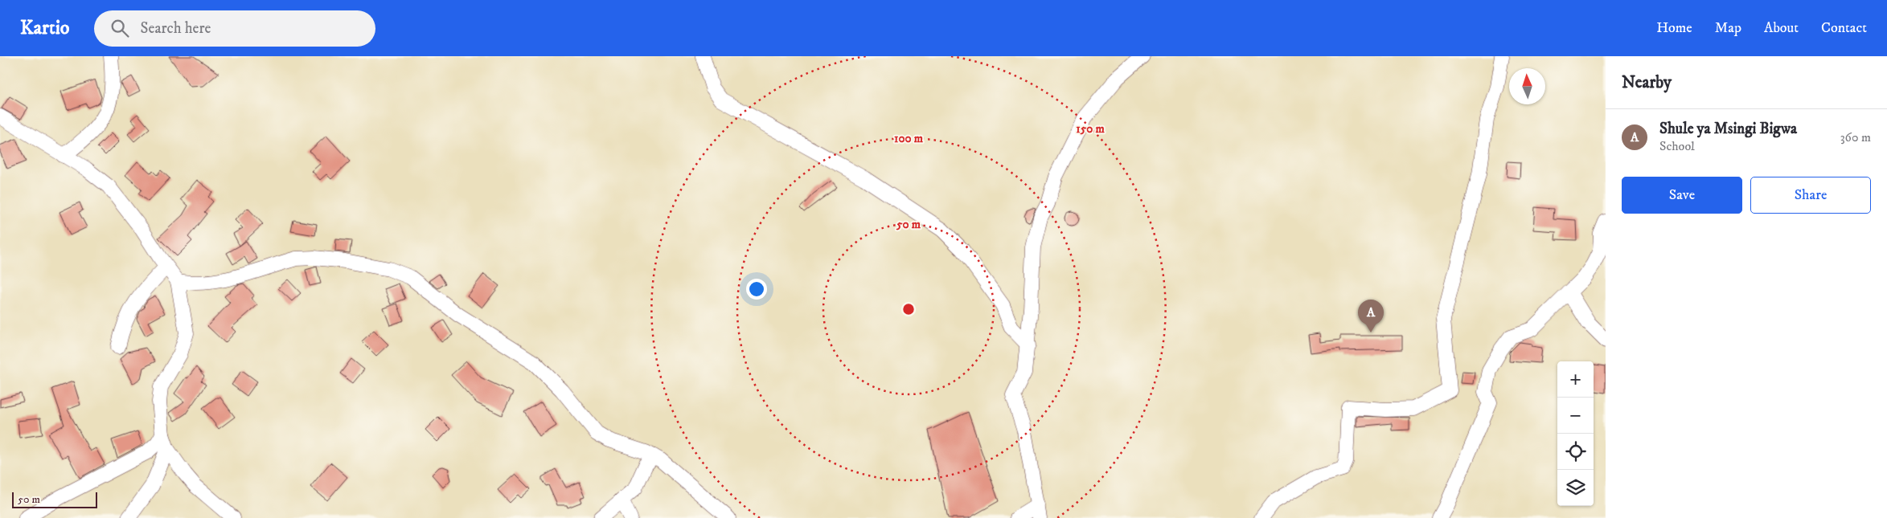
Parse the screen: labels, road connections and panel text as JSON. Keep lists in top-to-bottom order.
{
  "scale_bar": "50 m",
  "north": "top",
  "page": {
    "header": "Kartio",
    "search": "Search here",
    "nav": [
      "Home",
      "Map",
      "About",
      "Contact"
    ],
    "heading": "Nearby",
    "list": [
      {
        "mark": "A",
        "name": "Shule ya Msingi Bigwa",
        "note": "School",
        "value": "360 m"
      }
    ],
    "buttons": ["Save", "Share"],
    "pins": "A",
    "map_buttons": ["+", "−"],
    "scale": "50 m"
  },
  "rings": ["150 m", "100 m", "50 m"]
}
